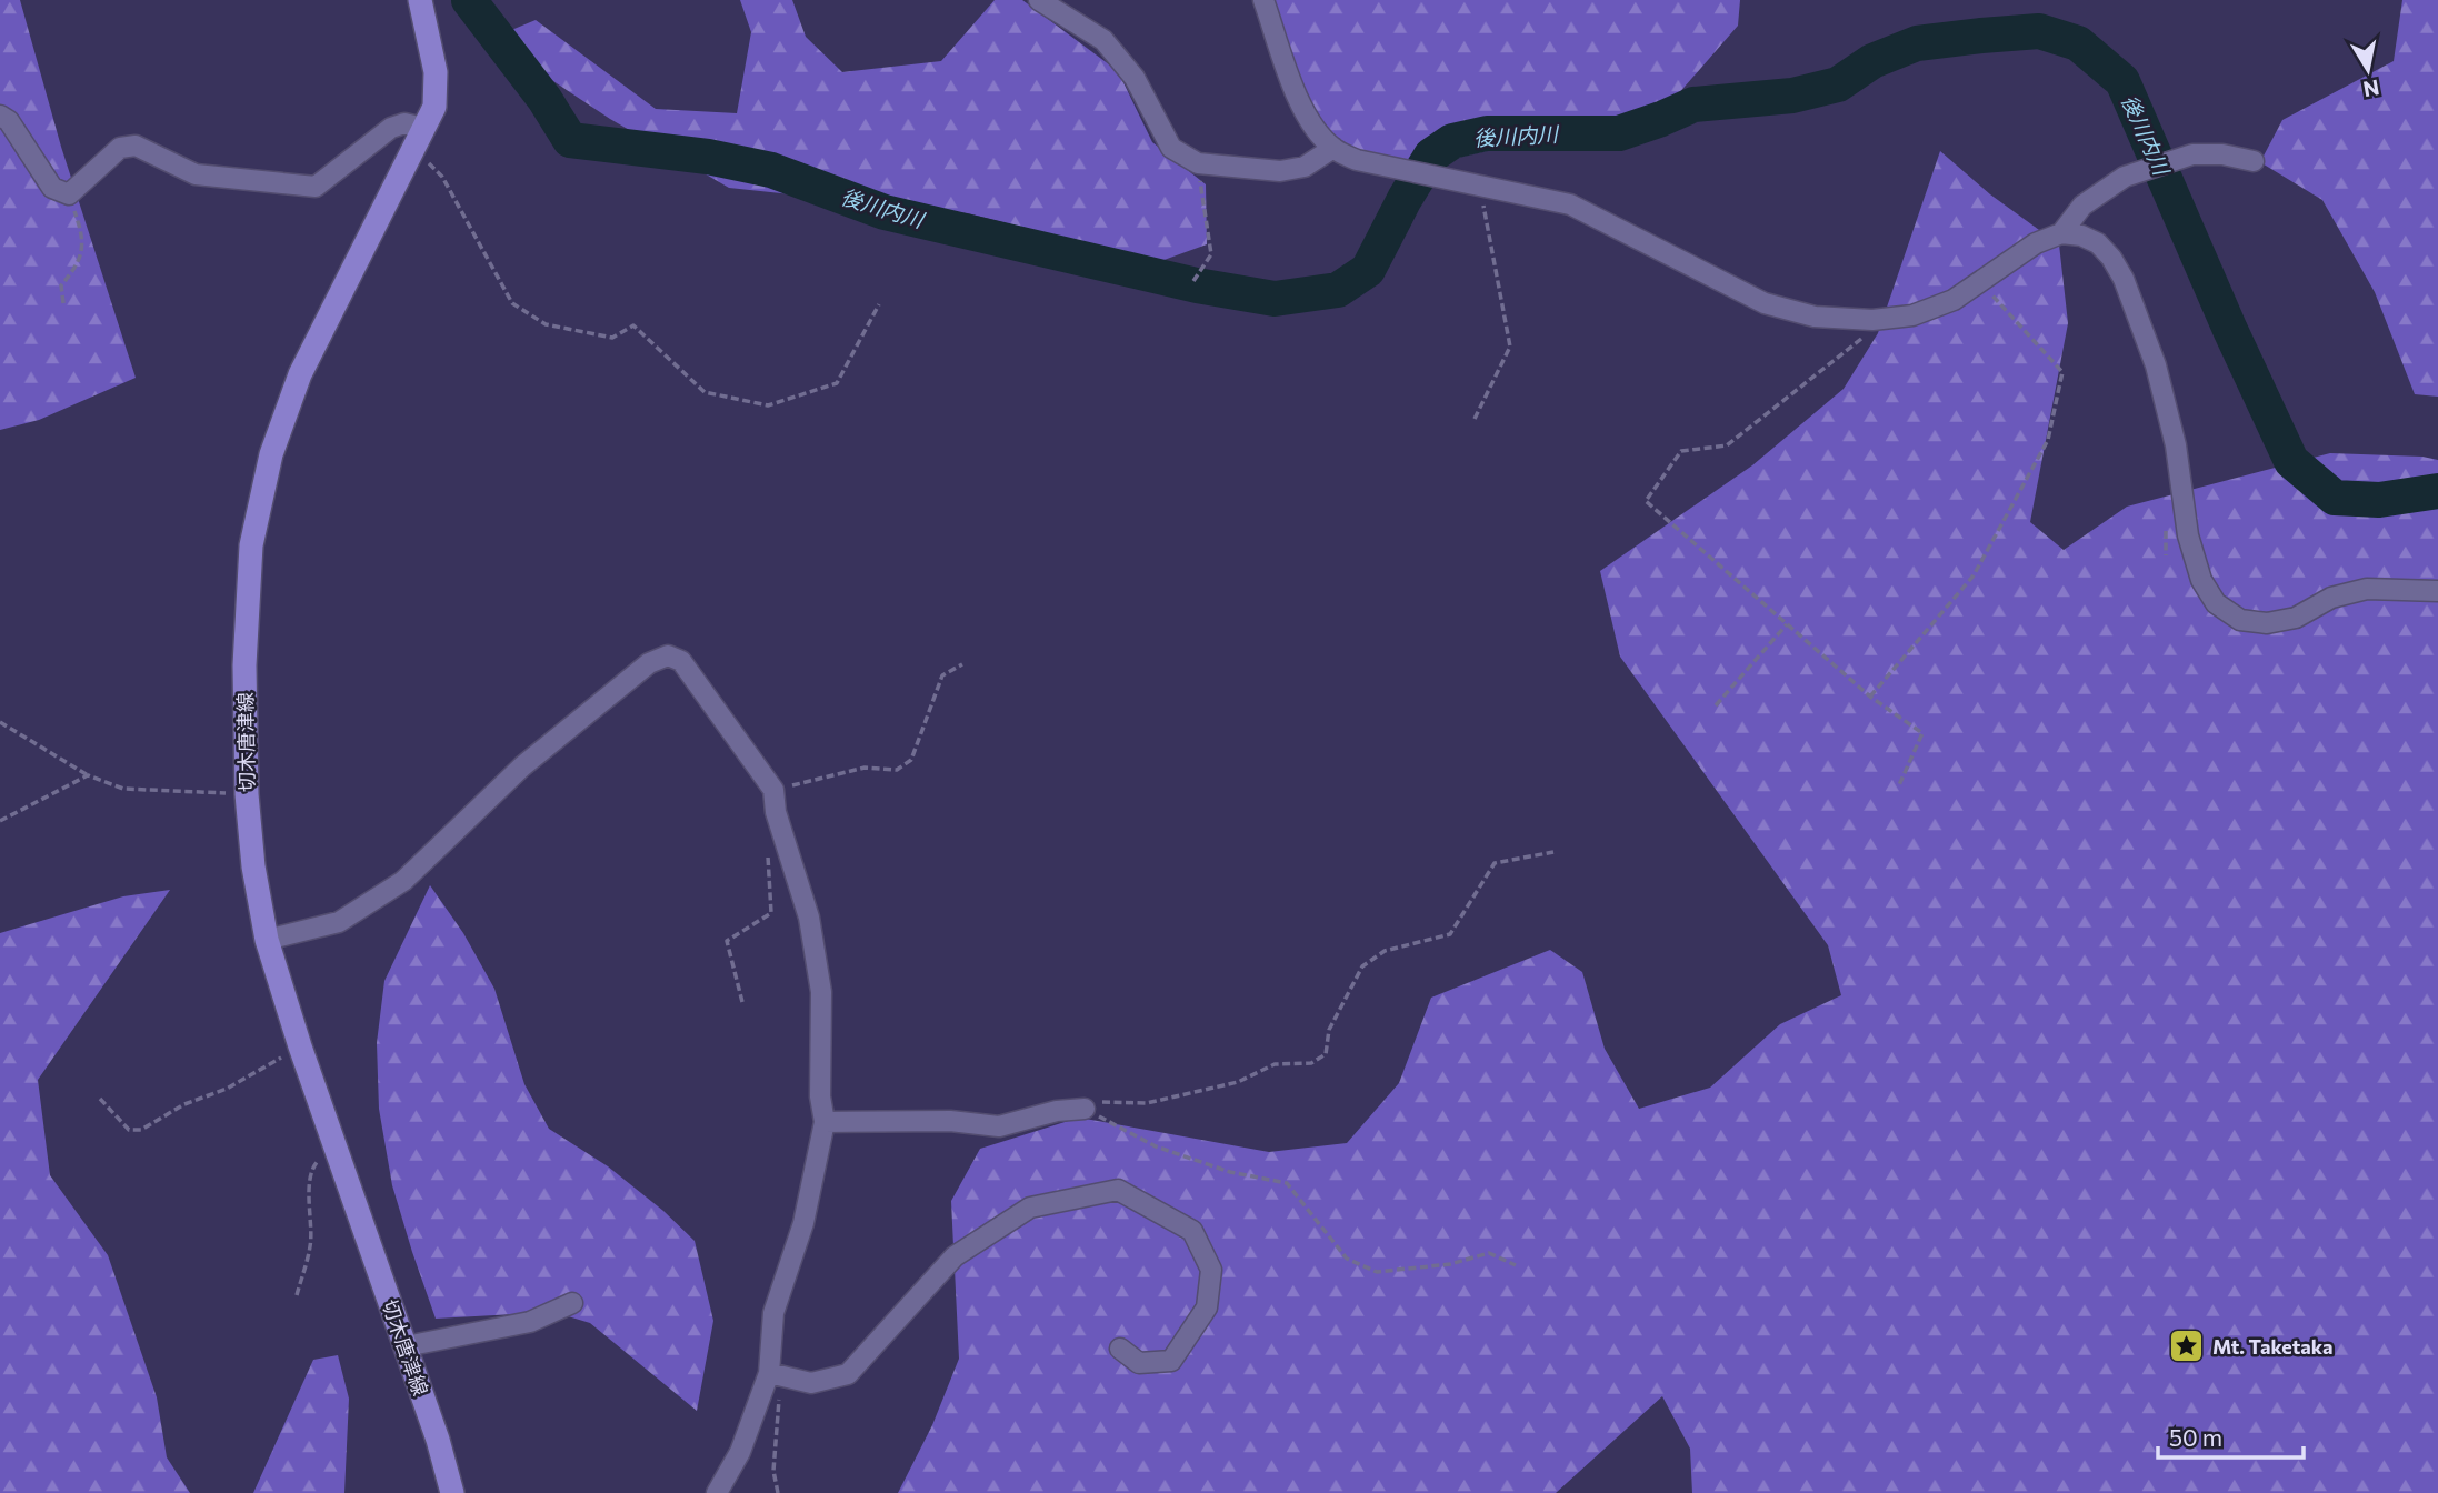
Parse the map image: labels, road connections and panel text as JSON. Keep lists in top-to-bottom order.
{
  "streets": {
    "main road": ["切木唐津線"]
  },
  "water": ["後川内川"],
  "places": {
    "place": ["Mt. Taketaka"]
  },
  "scale_bar": "50 m",
  "north": "bottom"
}
